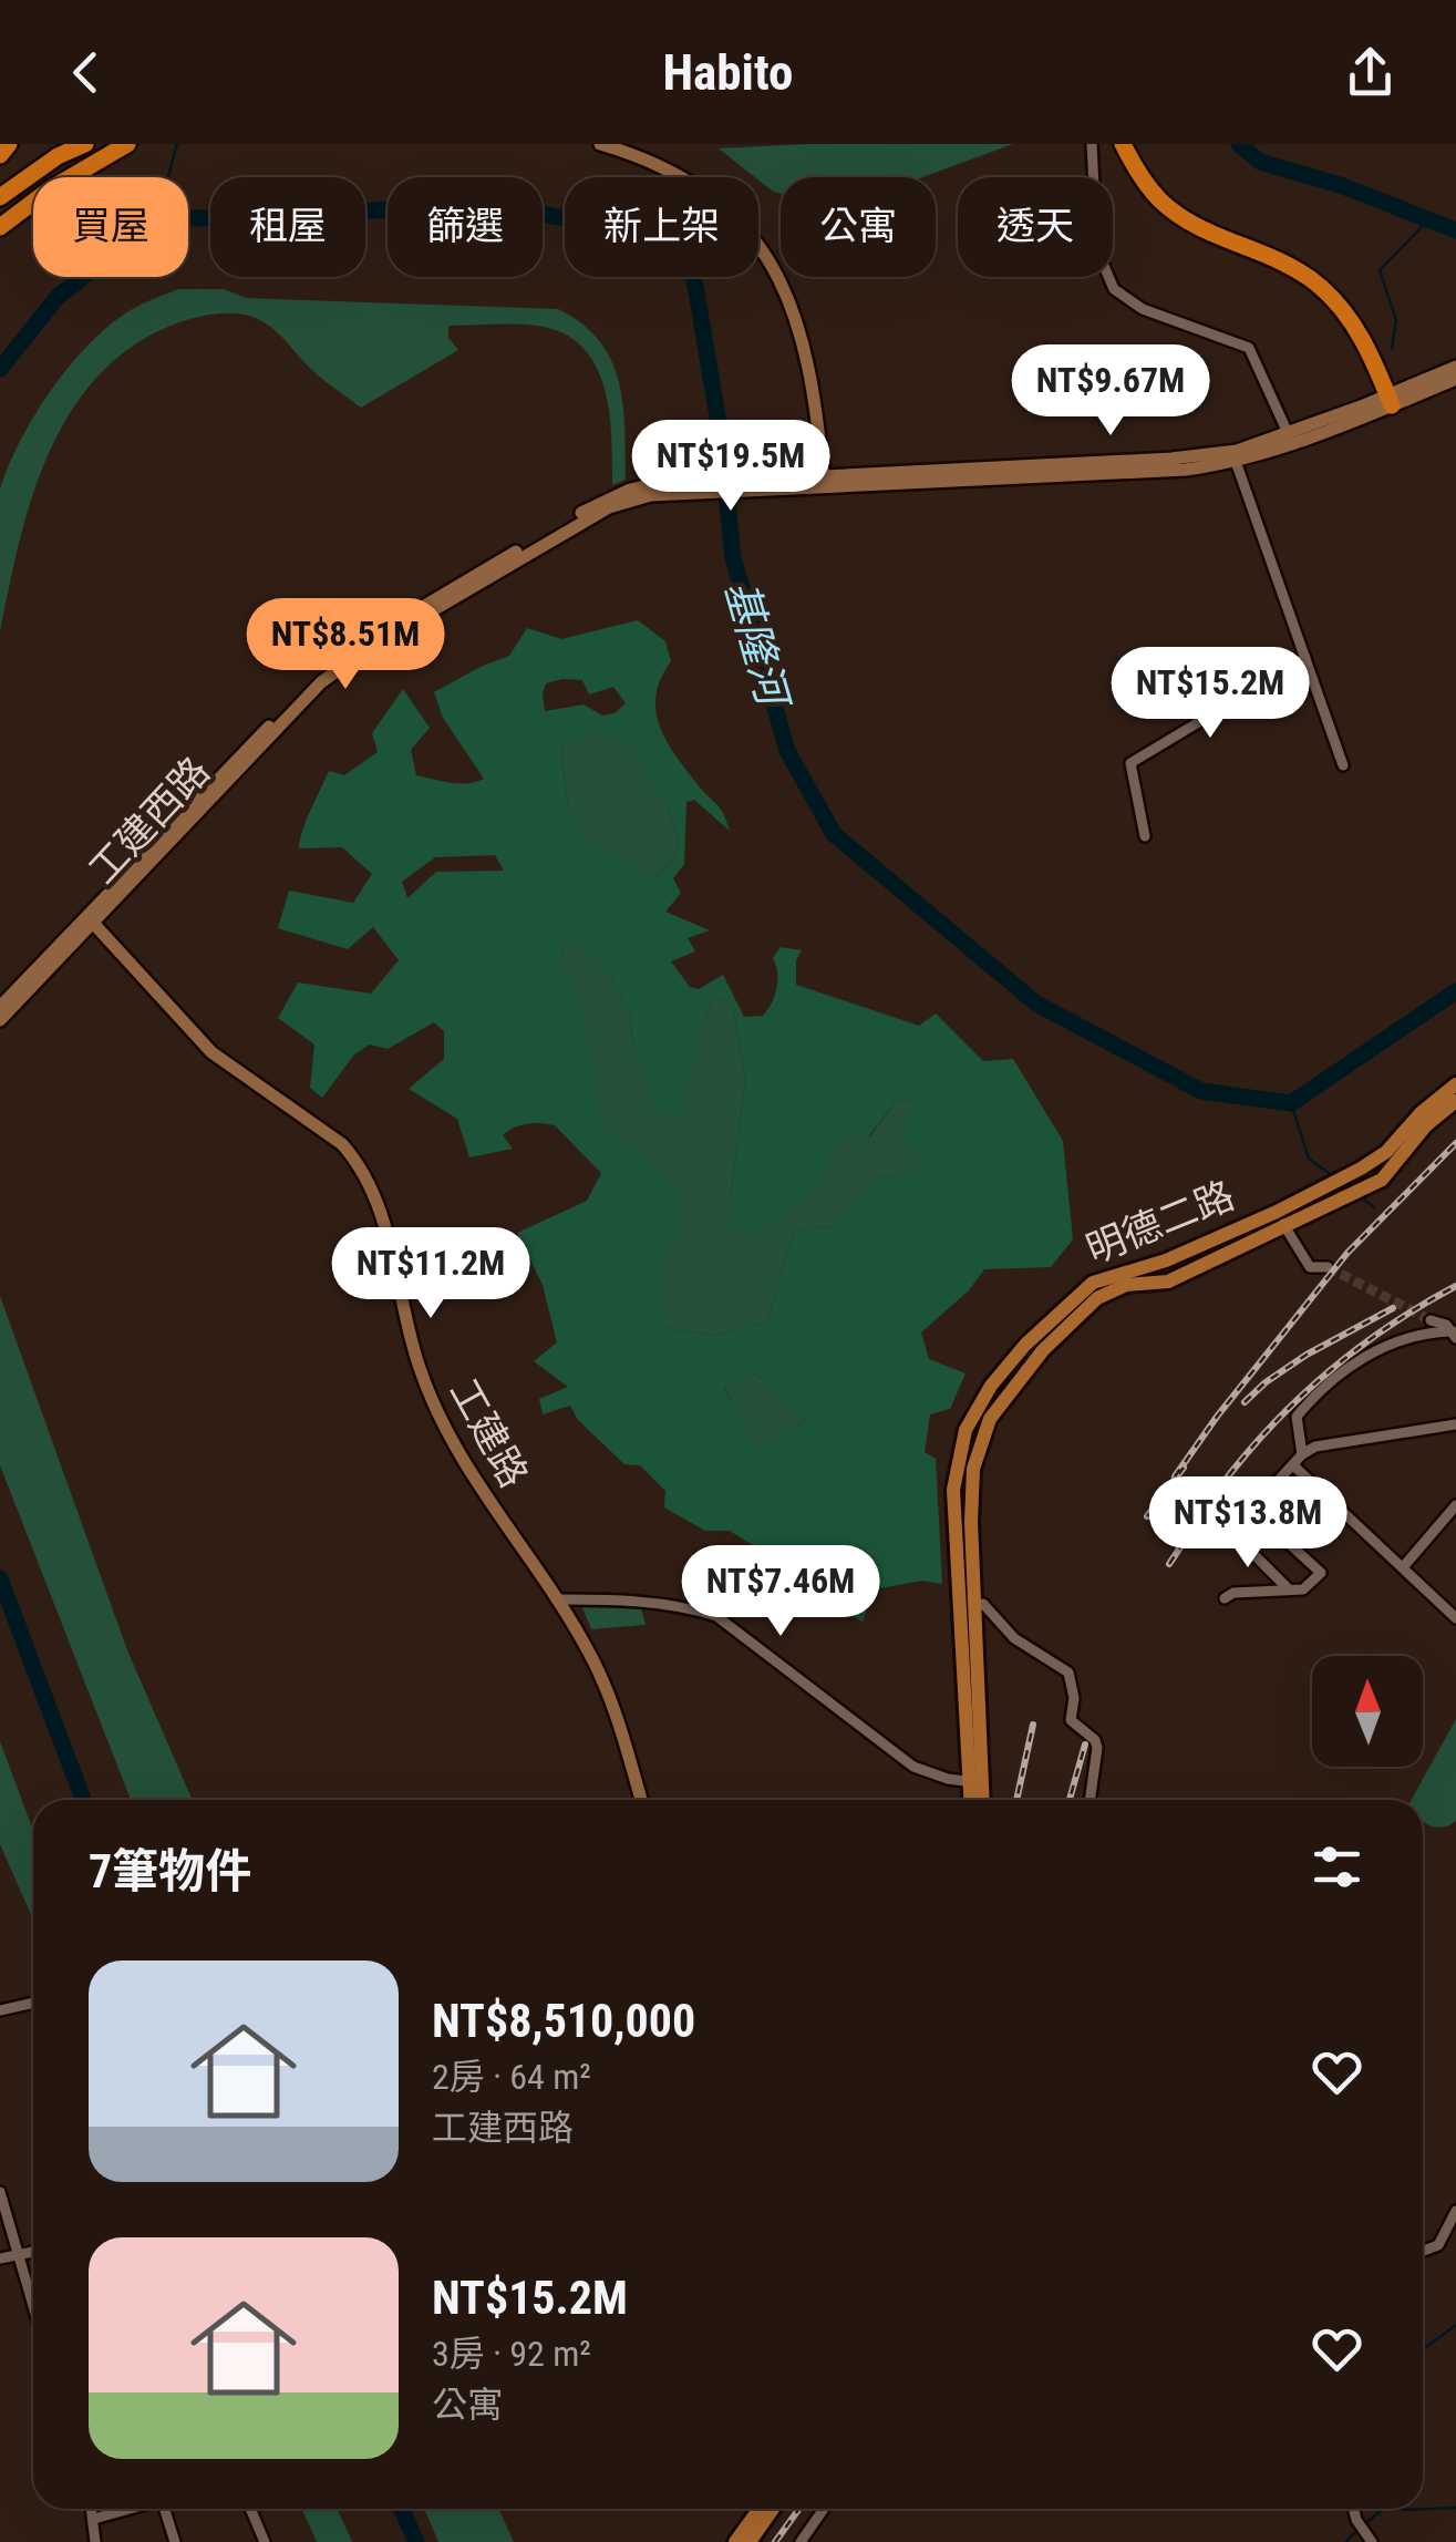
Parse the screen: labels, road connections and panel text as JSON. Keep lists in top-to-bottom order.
{
  "streets": {
    "main road": ["明德二路"],
    "street": ["工建西路", "工建路"]
  },
  "crossings": [
    ["工建西路", "工建路"]
  ],
  "water": ["基隆河"],
  "north": "top",
  "page": {
    "header": "Habito",
    "chip": [
      "買屋",
      "租屋",
      "篩選",
      "新上架",
      "公寓",
      "透天"
    ],
    "price": [
      "NT$9.67M",
      "NT$19.5M",
      "NT$8.51M",
      "NT$15.2M",
      "NT$11.2M",
      "NT$13.8M",
      "NT$7.46M"
    ],
    "heading": "7筆物件",
    "list": [
      {
        "name": "NT$8,510,000",
        "note": "2房 · 64 m² · 工建西路"
      },
      {
        "name": "NT$15.2M",
        "note": "3房 · 92 m² · 公寓"
      }
    ]
  }
}
